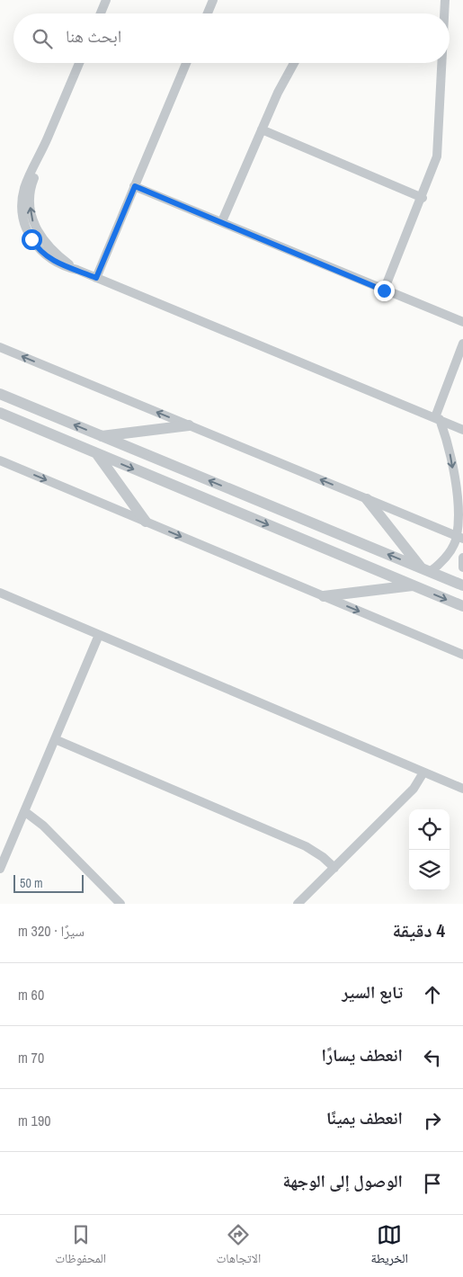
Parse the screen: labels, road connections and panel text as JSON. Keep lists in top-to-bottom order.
{
  "scale_bar": "50 m",
  "page": {
    "search": "ابحث هنا",
    "scale": "50 m",
    "heading": ["4 دقيقة", "سيرًا · 320 m"],
    "list": [
      ["تابع السير", "60 m"],
      ["انعطف يسارًا", "70 m"],
      ["انعطف يمينًا", "190 m"],
      "الوصول إلى الوجهة"
    ],
    "nav": ["الخريطة", "الاتجاهات", "المحفوظات"]
  }
}
